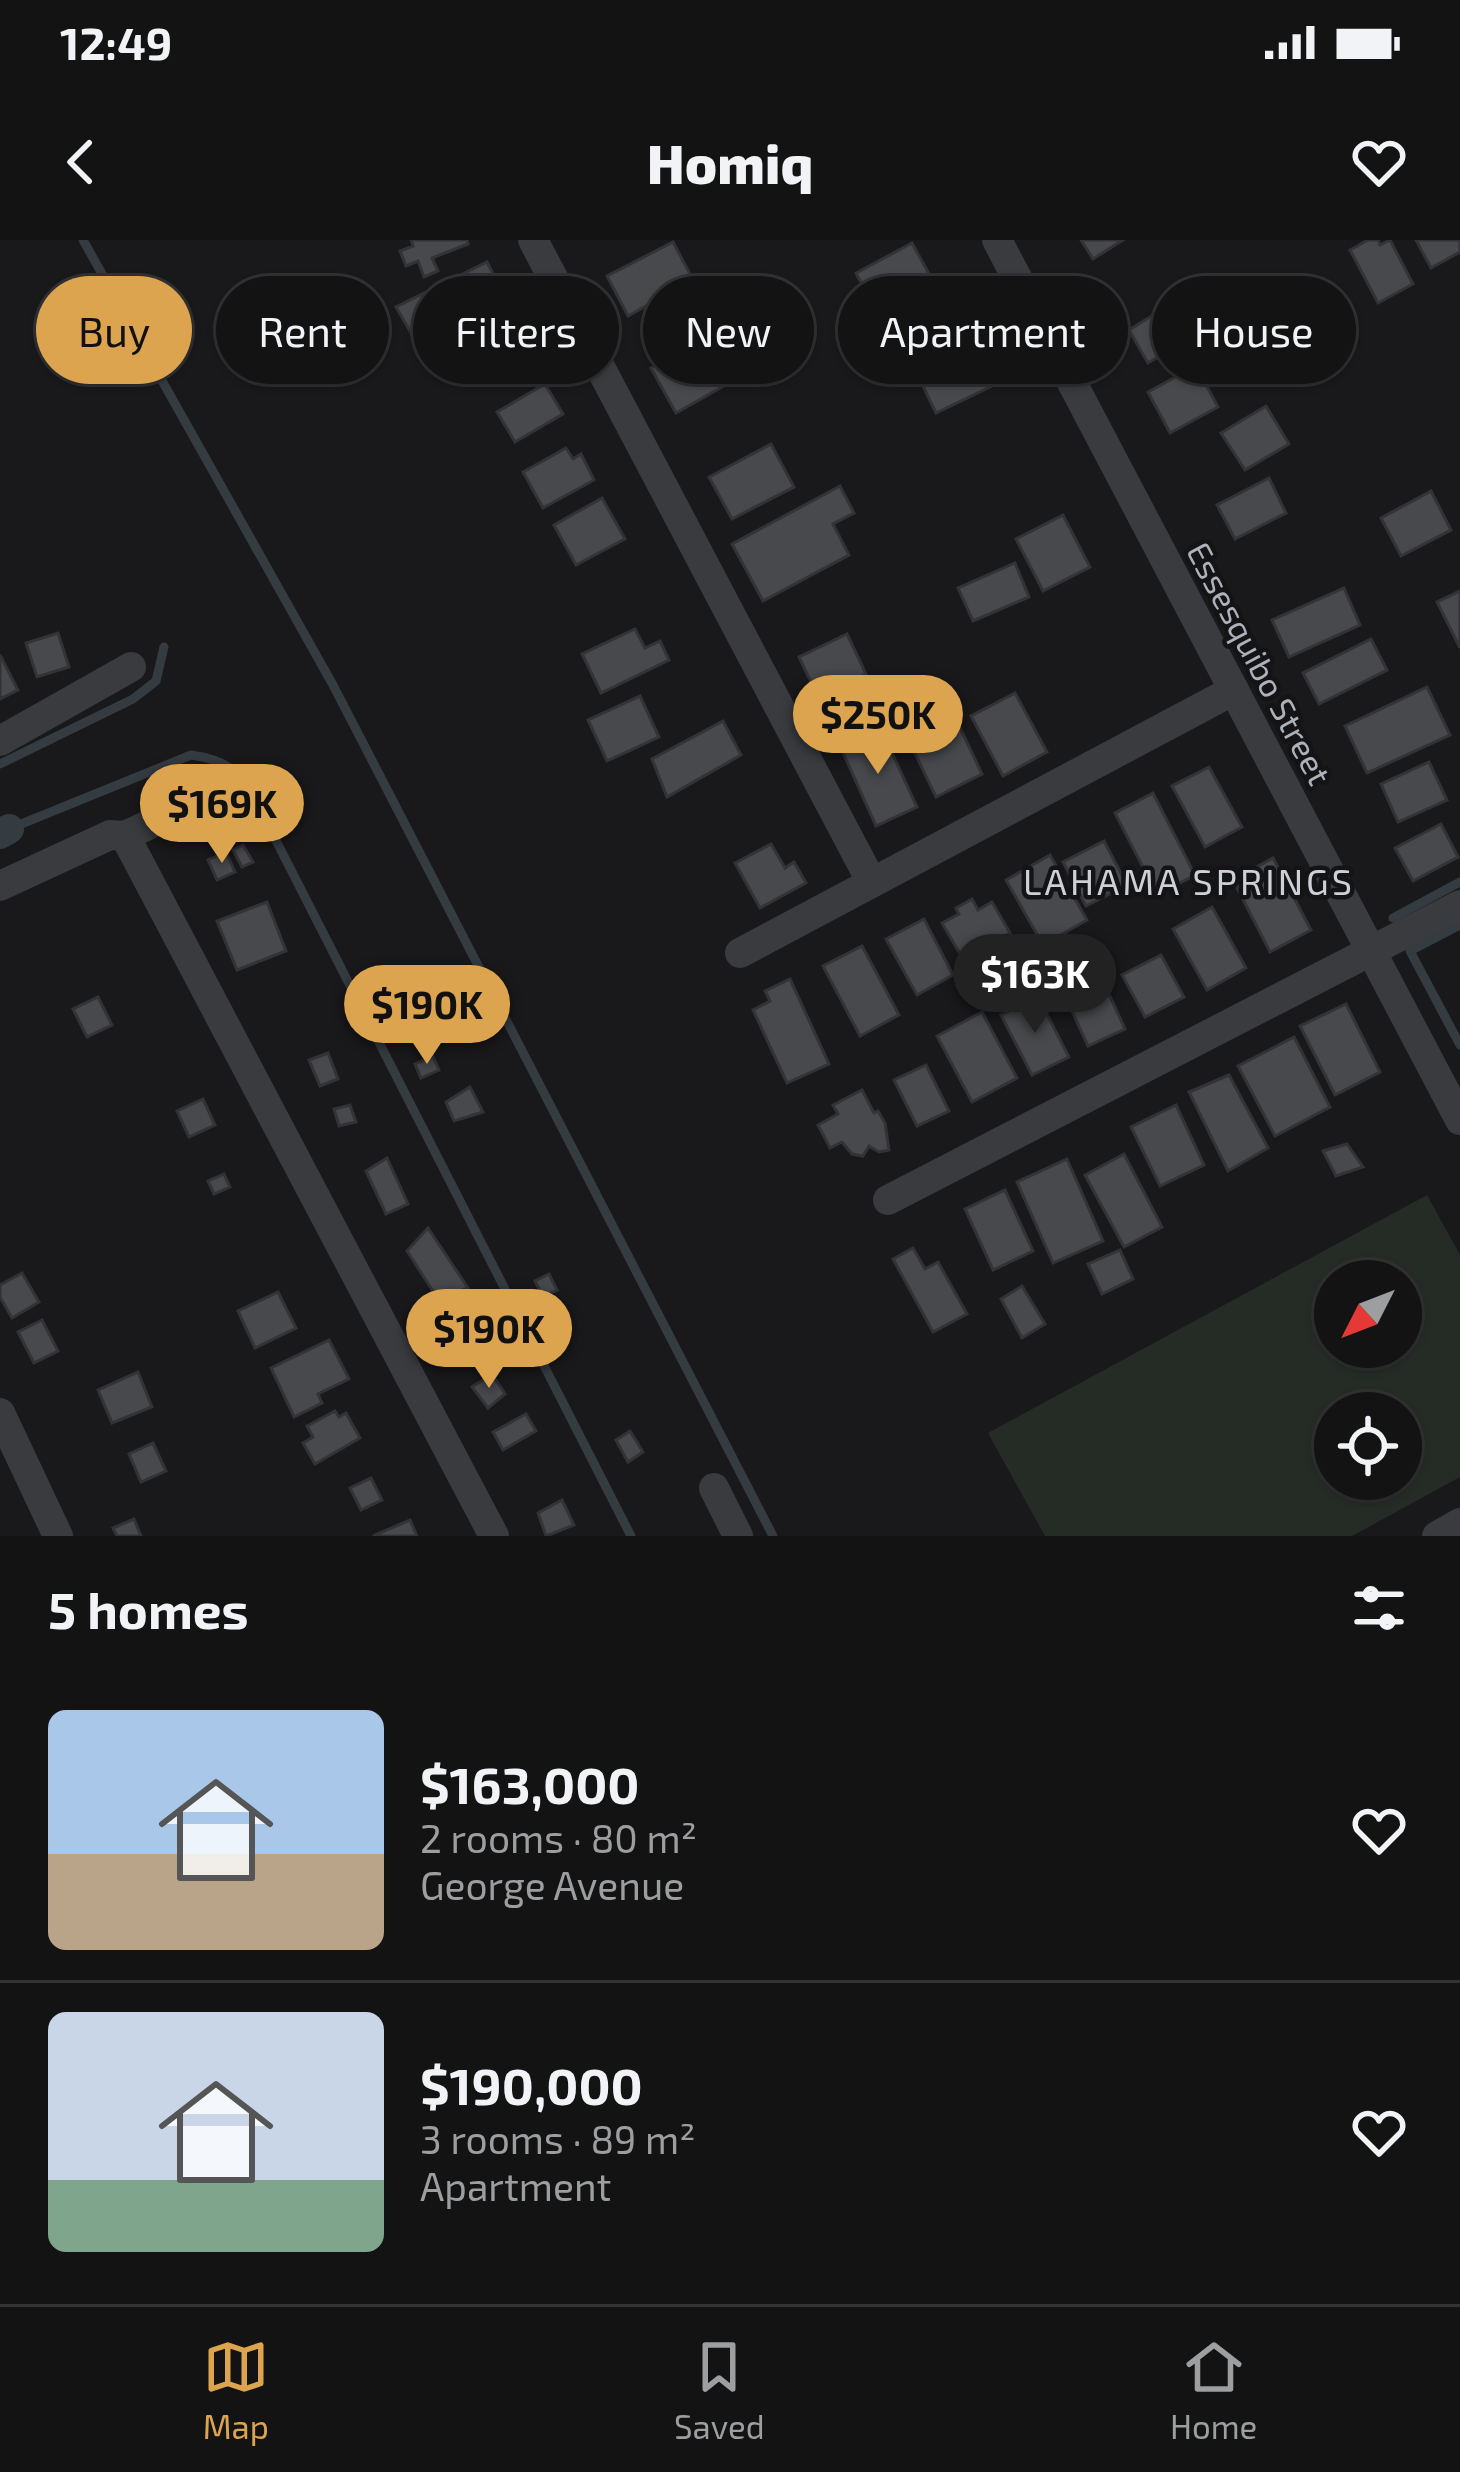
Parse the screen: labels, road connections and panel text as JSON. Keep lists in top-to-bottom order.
{
  "streets": {
    "street": ["Essesquibo Street"]
  },
  "districts": ["LAHAMA SPRINGS"],
  "north": "bottom left",
  "page": {
    "status": "12:49",
    "header": "Homiq",
    "chip": [
      "Buy",
      "Rent",
      "Filters",
      "New",
      "Apartment",
      "House"
    ],
    "price": [
      "$250K",
      "$169K",
      "$163K",
      "$190K",
      "$190K"
    ],
    "heading": "5 homes",
    "list": [
      {
        "name": "$163,000",
        "note": "2 rooms · 80 m² · George Avenue"
      },
      {
        "name": "$190,000",
        "note": "3 rooms · 89 m² · Apartment"
      }
    ],
    "tabs": ["Map", "Saved", "Home"]
  }
}
